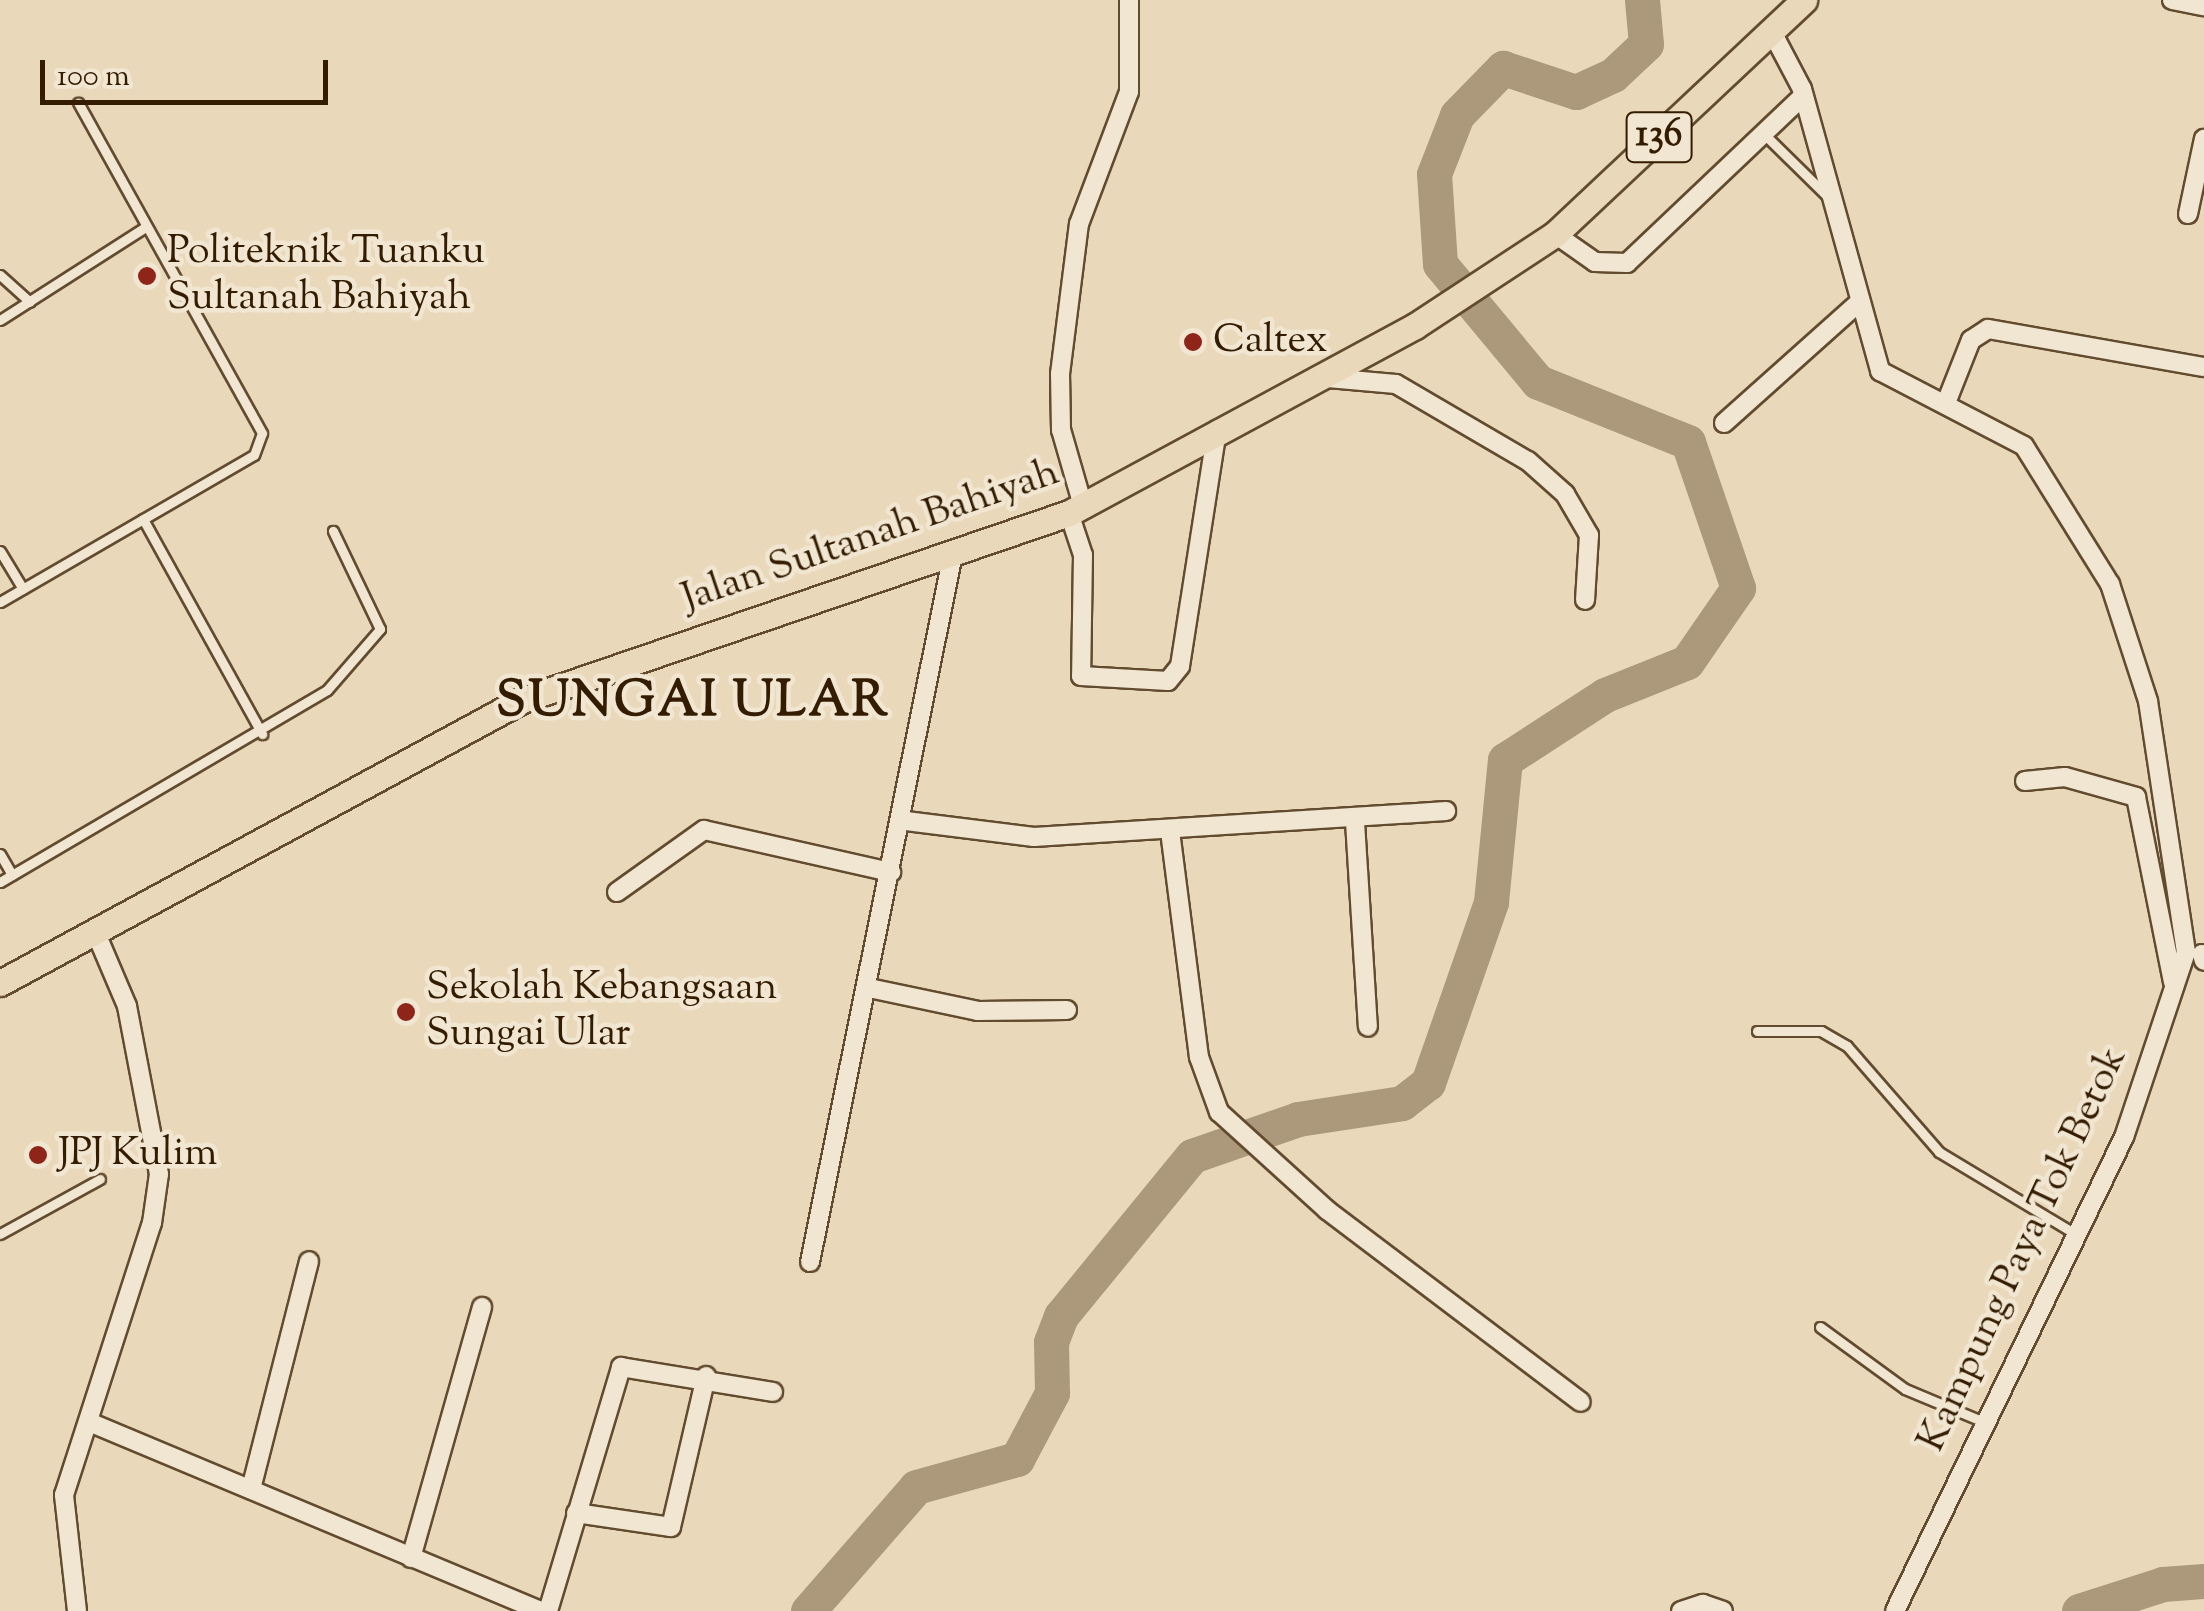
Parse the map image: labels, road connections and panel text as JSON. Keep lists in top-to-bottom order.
{
  "streets": {
    "main road": ["136", "Jalan Sultanah Bahiyah"],
    "street": ["Kampung Paya Tok Betok"]
  },
  "crossings": [
    ["Jalan Sultanah Bahiyah", "Kampung Paya Tok Betok"]
  ],
  "districts": ["SUNGAI ULAR"],
  "places": [
    "Politeknik Tuanku Sultanah Bahiyah",
    "Caltex",
    "Sekolah Kebangsaan Sungai Ular",
    "JPJ Kulim"
  ],
  "scale_bar": "100 m"
}
